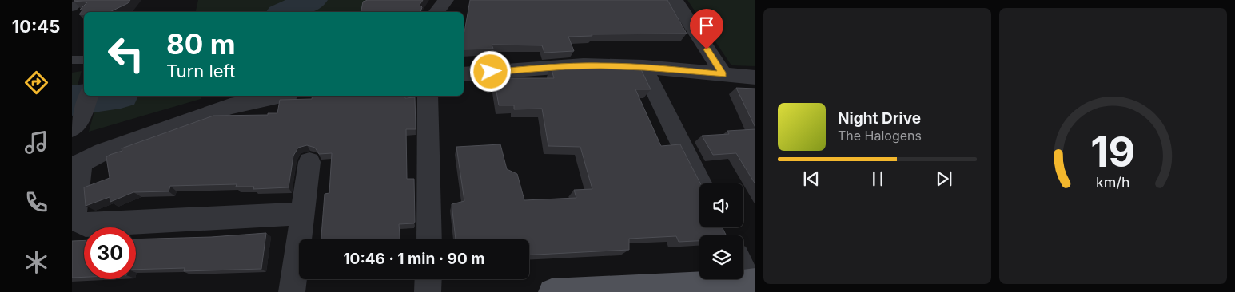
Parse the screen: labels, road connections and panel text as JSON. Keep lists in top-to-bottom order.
{
  "page": {
    "tabs": "10:45",
    "turn": ["80 m", "Turn left"],
    "song": ["Night Drive", "The Halogens"],
    "limit": "30",
    "trip": "10:46 · 1 min · 90 m",
    "gauge": ["19", "km/h"]
  }
}
